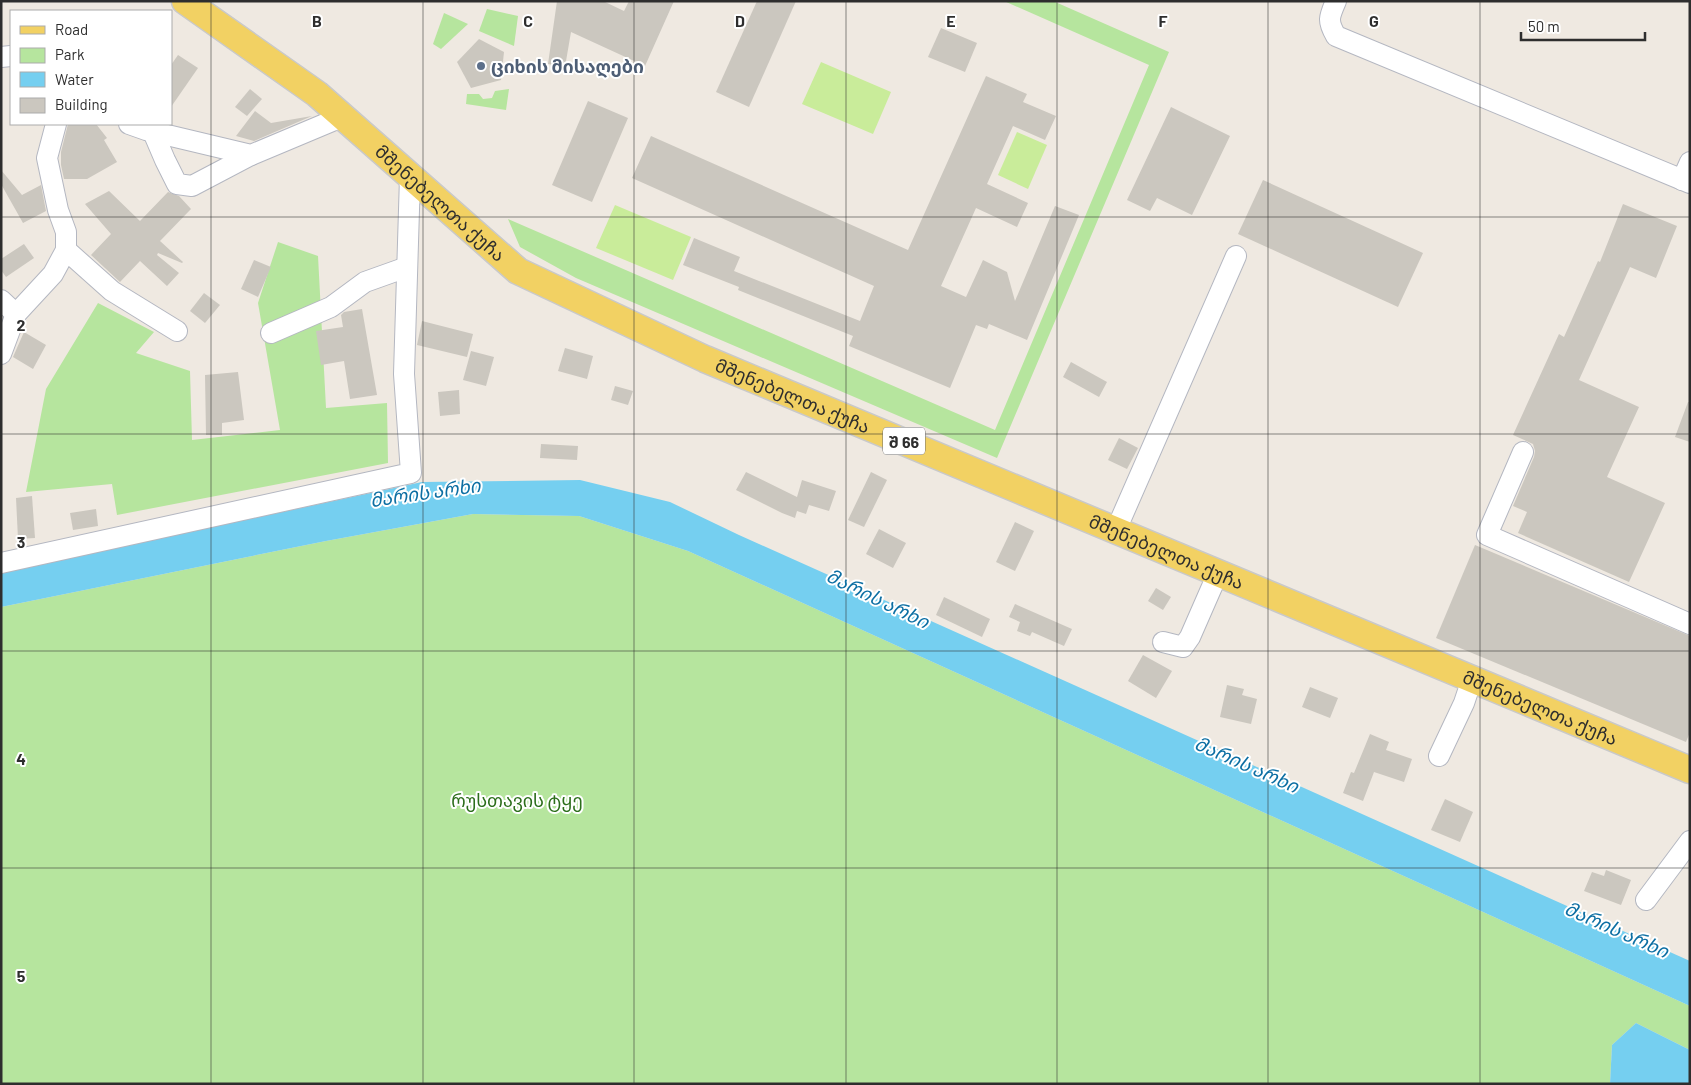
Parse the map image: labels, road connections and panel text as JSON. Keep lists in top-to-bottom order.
{
  "streets": {
    "main road": ["მშენებელთა ქუჩა", "შ 66"]
  },
  "water": ["მარის არხი"],
  "parks": ["რუსთავის ტყე"],
  "places": ["ციხის მისაღები"],
  "legend": [
    "Road",
    "Park",
    "Water",
    "Building"
  ],
  "scale_bar": "50 m",
  "grid": {
    "columns": [
      "B",
      "C",
      "D",
      "E",
      "F",
      "G"
    ],
    "rows": [
      "2",
      "3",
      "4",
      "5"
    ]
  }
}
